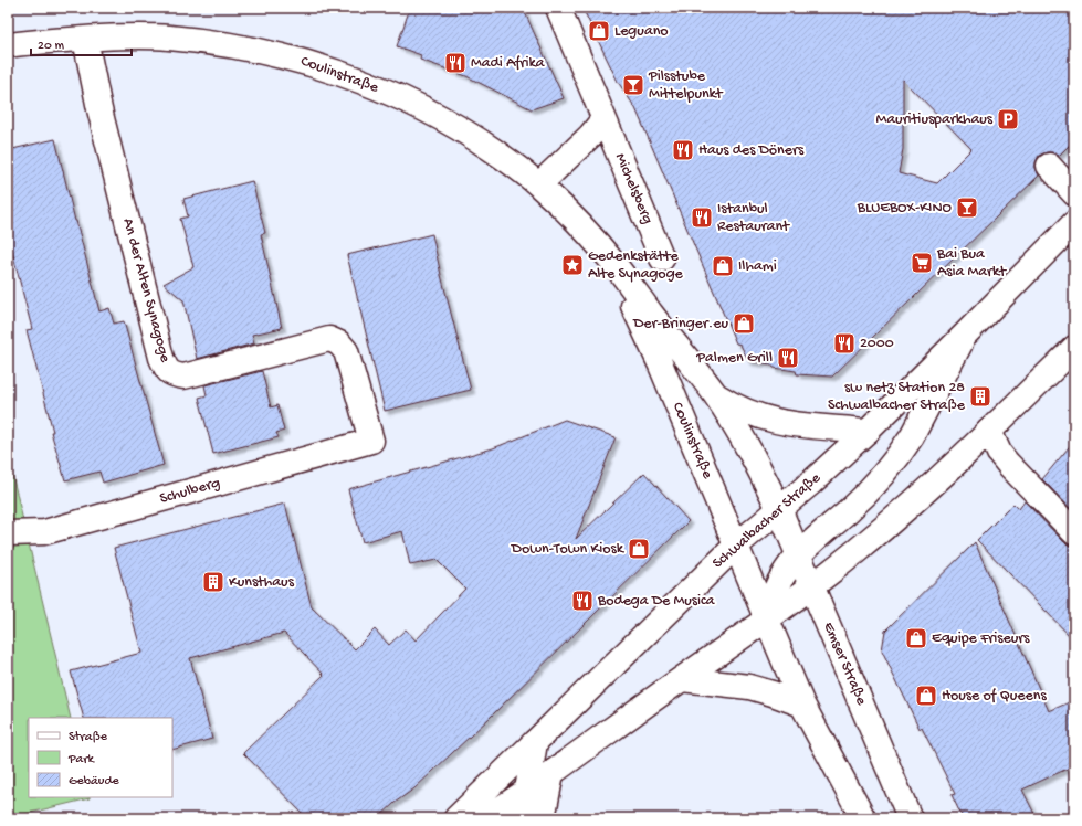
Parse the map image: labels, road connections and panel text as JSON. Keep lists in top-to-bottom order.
{
  "streets": {
    "street": [
      "Coulinstraße",
      "Michelsberg",
      "An der Alten Synagoge",
      "Schulberg",
      "Schwalbacher Straße",
      "Emser Straße"
    ]
  },
  "crossings": [
    ["Coulinstraße", "An der Alten Synagoge"],
    ["Coulinstraße", "Schwalbacher Straße"],
    ["Coulinstraße", "Emser Straße"],
    ["An der Alten Synagoge", "Schulberg"],
    ["Schwalbacher Straße", "Emser Straße"]
  ],
  "places": {
    "shop": [
      "Leguano",
      "Ilhami",
      "Der-Bringer.eu",
      "Down-Town Kiosk",
      "Equipe Friseurs",
      "House of Queens"
    ],
    "restaurant": [
      "Madi Afrika",
      "Haus des Döners",
      "Istanbul Restaurant",
      "2000",
      "Palmen Grill",
      "Bodega De Musica"
    ],
    "bar": ["Pilsstube Mittelpunkt", "BLUEBOX-KINO"],
    "parking": ["Mauritiusparkhaus"],
    "supermarket": ["Bai Bua Asia Markt"],
    "place": ["Gedenkstätte Alte Synagoge"],
    "building": ["sw netz Station 28 Schwalbacher Straße", "Kunsthaus"]
  },
  "legend": ["Straße", "Park", "Gebäude"],
  "scale_bar": "20 m"
}
